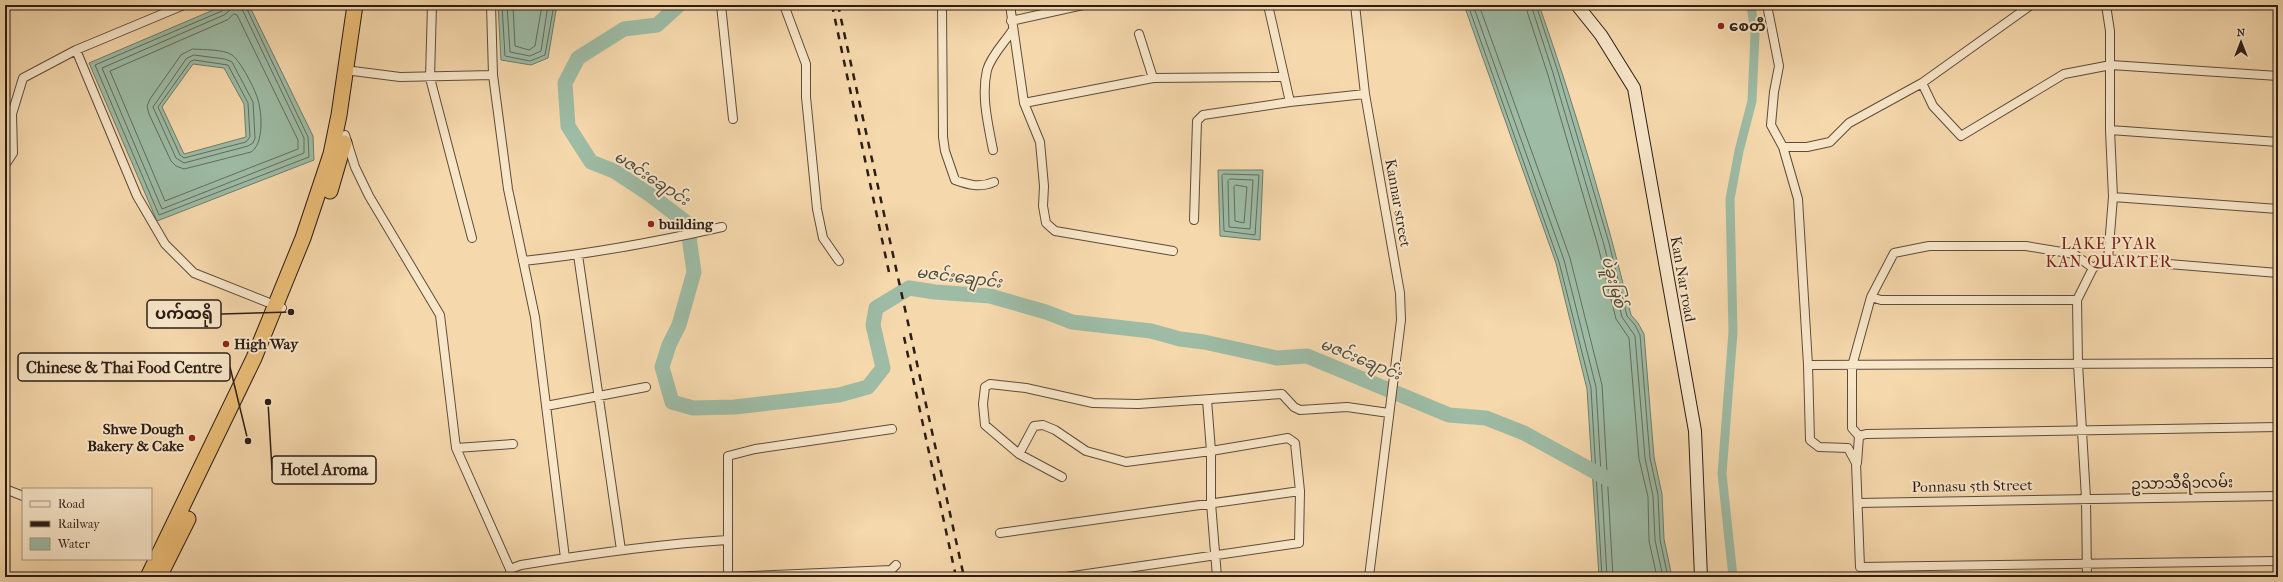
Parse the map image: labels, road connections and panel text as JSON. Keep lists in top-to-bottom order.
{
  "streets": {
    "street": [
      "Kannar street",
      "Kan Nar road",
      "ဥသာသီရိ၁လမ်း",
      "Ponnasu 5th Street"
    ]
  },
  "crossings": [
    ["ဥသာသီရိ၁လမ်း", "Ponnasu 5th Street"]
  ],
  "districts": ["LAKE PYAR KAN QUARTER"],
  "water": ["မဇင်းချောင်း", "ပဲခူးမြစ်"],
  "places": [
    "စေတီ",
    "building",
    "ပက်ထရို",
    "High Way",
    "Hotel Aroma",
    "Shwe Dough Bakery & Cake",
    "Chinese & Thai Food Centre"
  ],
  "legend": ["Road", "Railway", "Water"],
  "north": "top"
}
